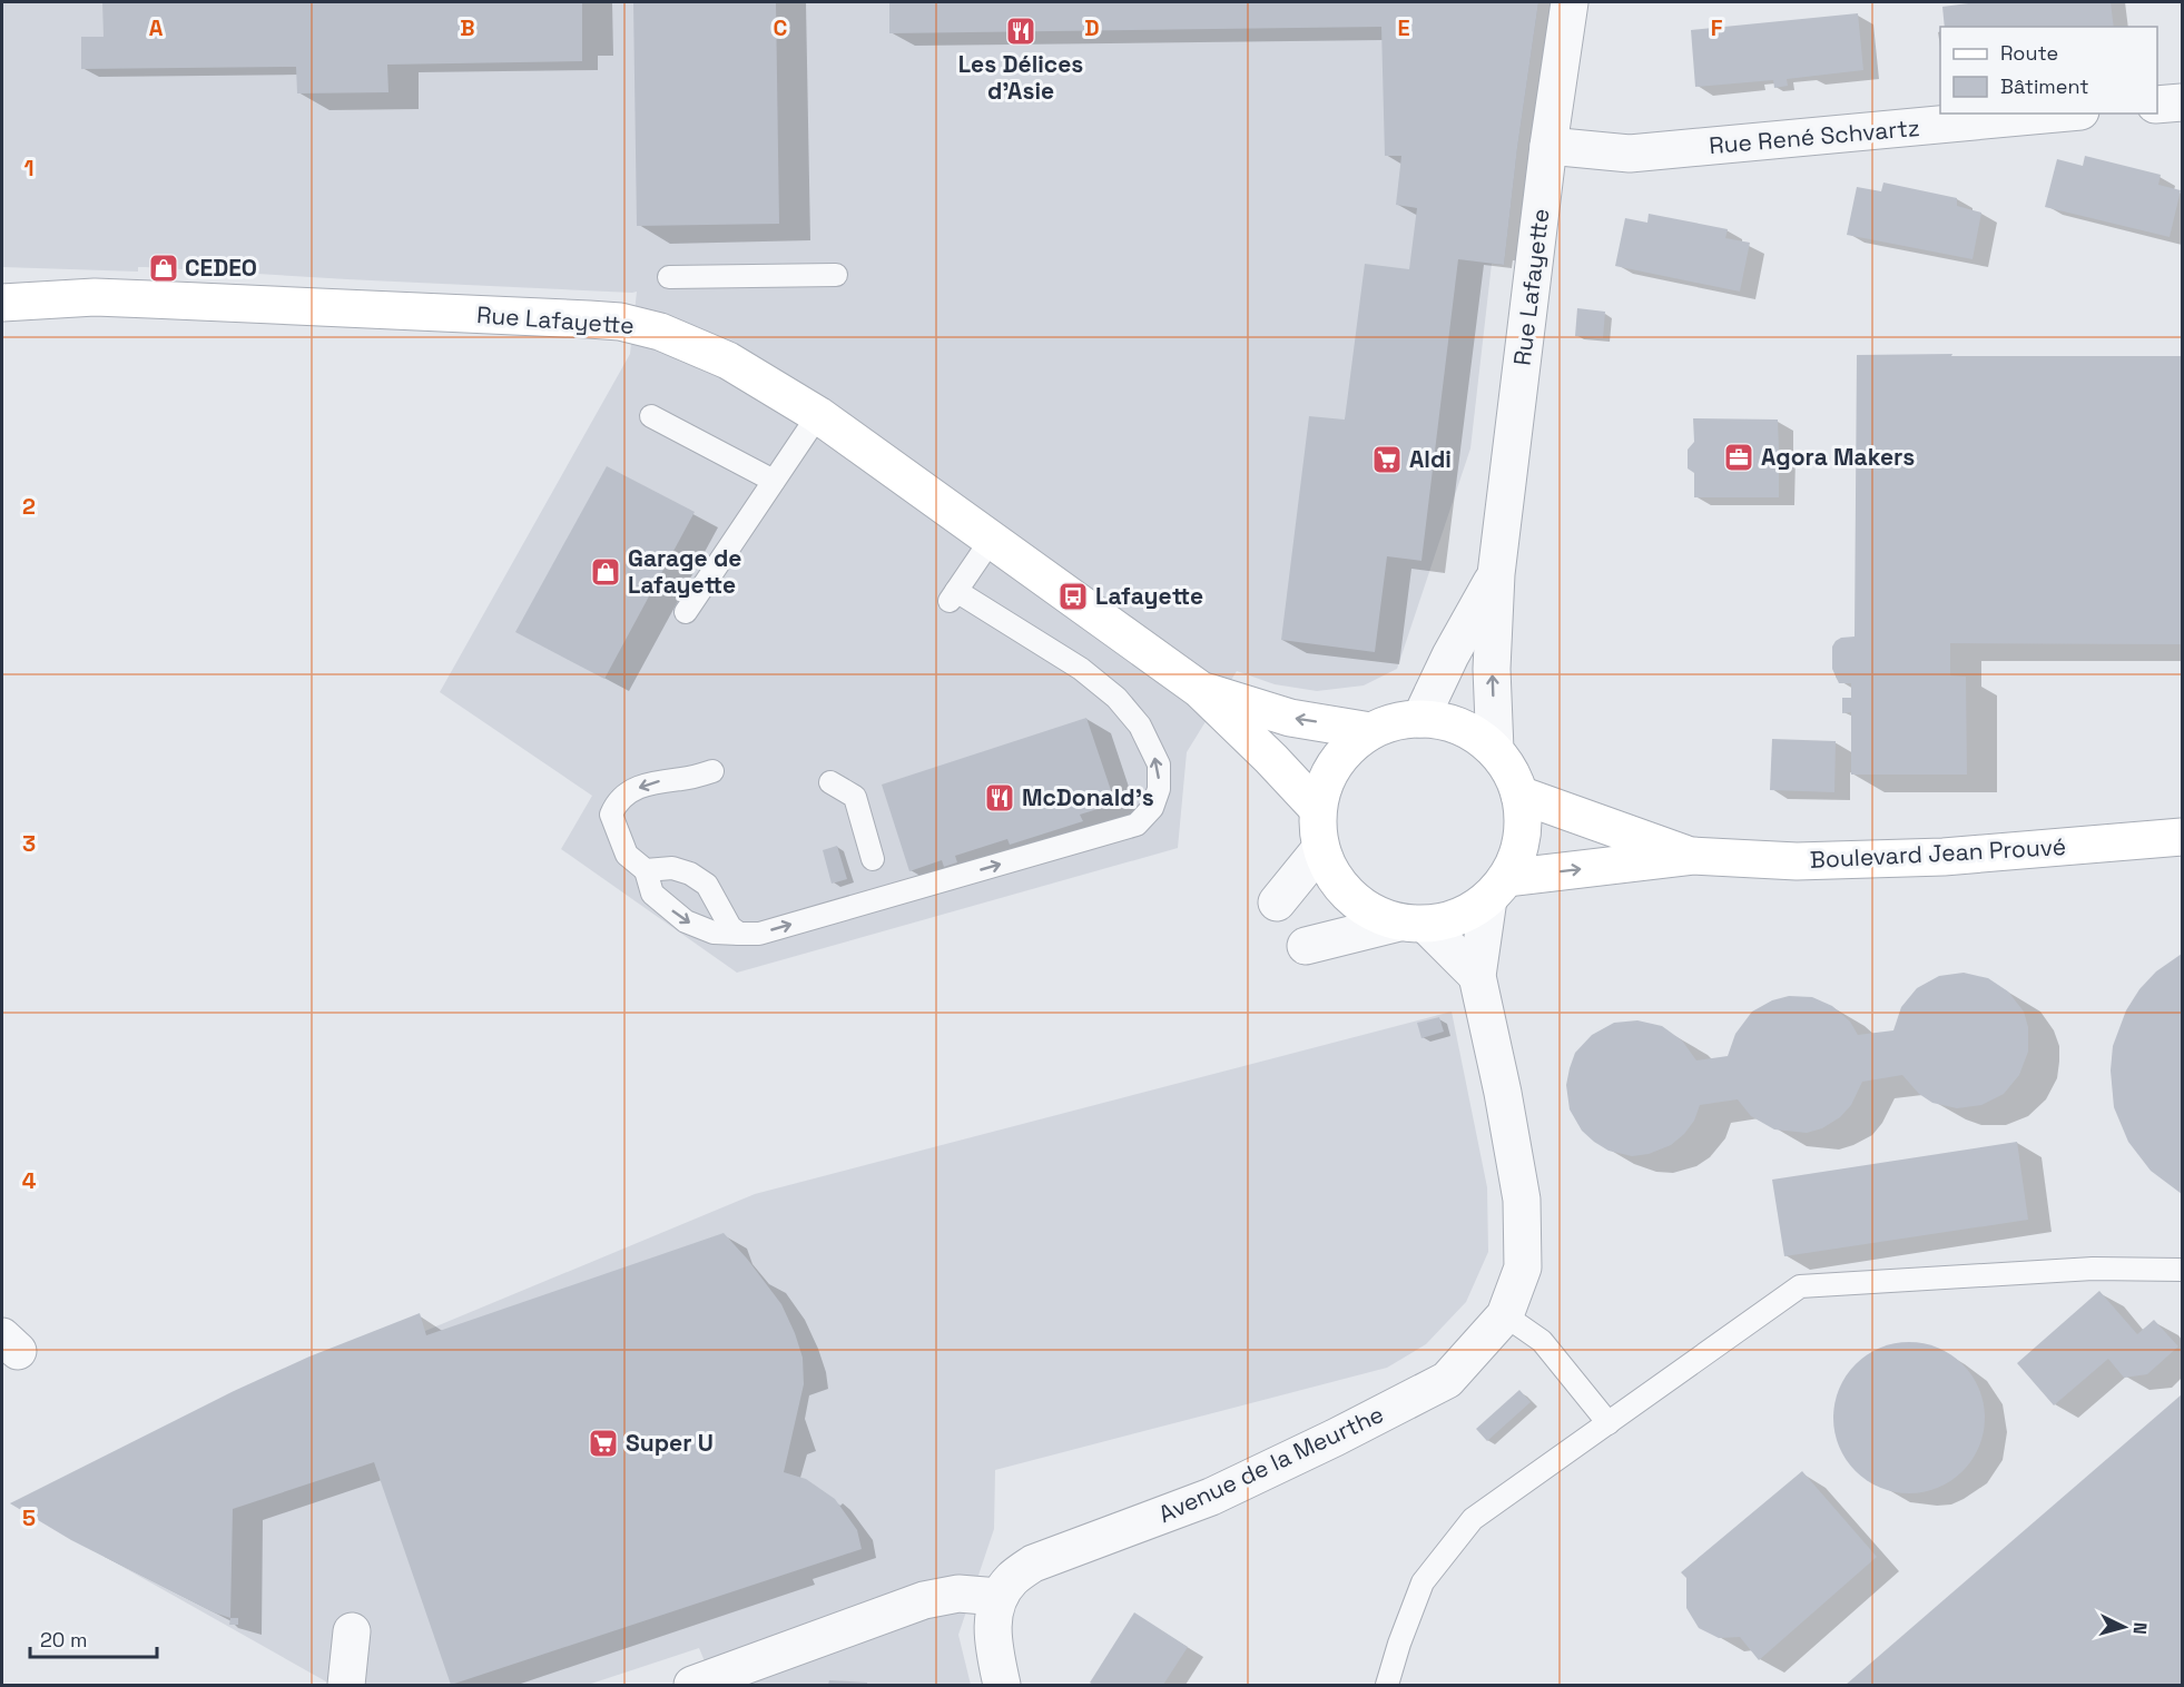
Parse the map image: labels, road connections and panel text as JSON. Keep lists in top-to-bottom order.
{
  "streets": {
    "street": [
      "Rue René Schvartz",
      "Rue Lafayette",
      "Boulevard Jean Prouvé",
      "Avenue de la Meurthe"
    ]
  },
  "crossings": [
    ["Rue René Schvartz", "Rue Lafayette"],
    ["Rue Lafayette", "Boulevard Jean Prouvé"],
    ["Rue Lafayette", "Avenue de la Meurthe"],
    ["Boulevard Jean Prouvé", "Avenue de la Meurthe"]
  ],
  "places": {
    "restaurant": ["Les Délices d'Asie", "McDonald's"],
    "shop": ["CEDEO", "Garage de Lafayette"],
    "office": ["Agora Makers"],
    "supermarket": ["Aldi", "Super U"],
    "bus stop": ["Lafayette"]
  },
  "legend": ["Route", "Bâtiment"],
  "scale_bar": "20 m",
  "north": "right",
  "grid": {
    "columns": [
      "A",
      "B",
      "C",
      "D",
      "E",
      "F"
    ],
    "rows": [
      "1",
      "2",
      "3",
      "4",
      "5"
    ]
  }
}
